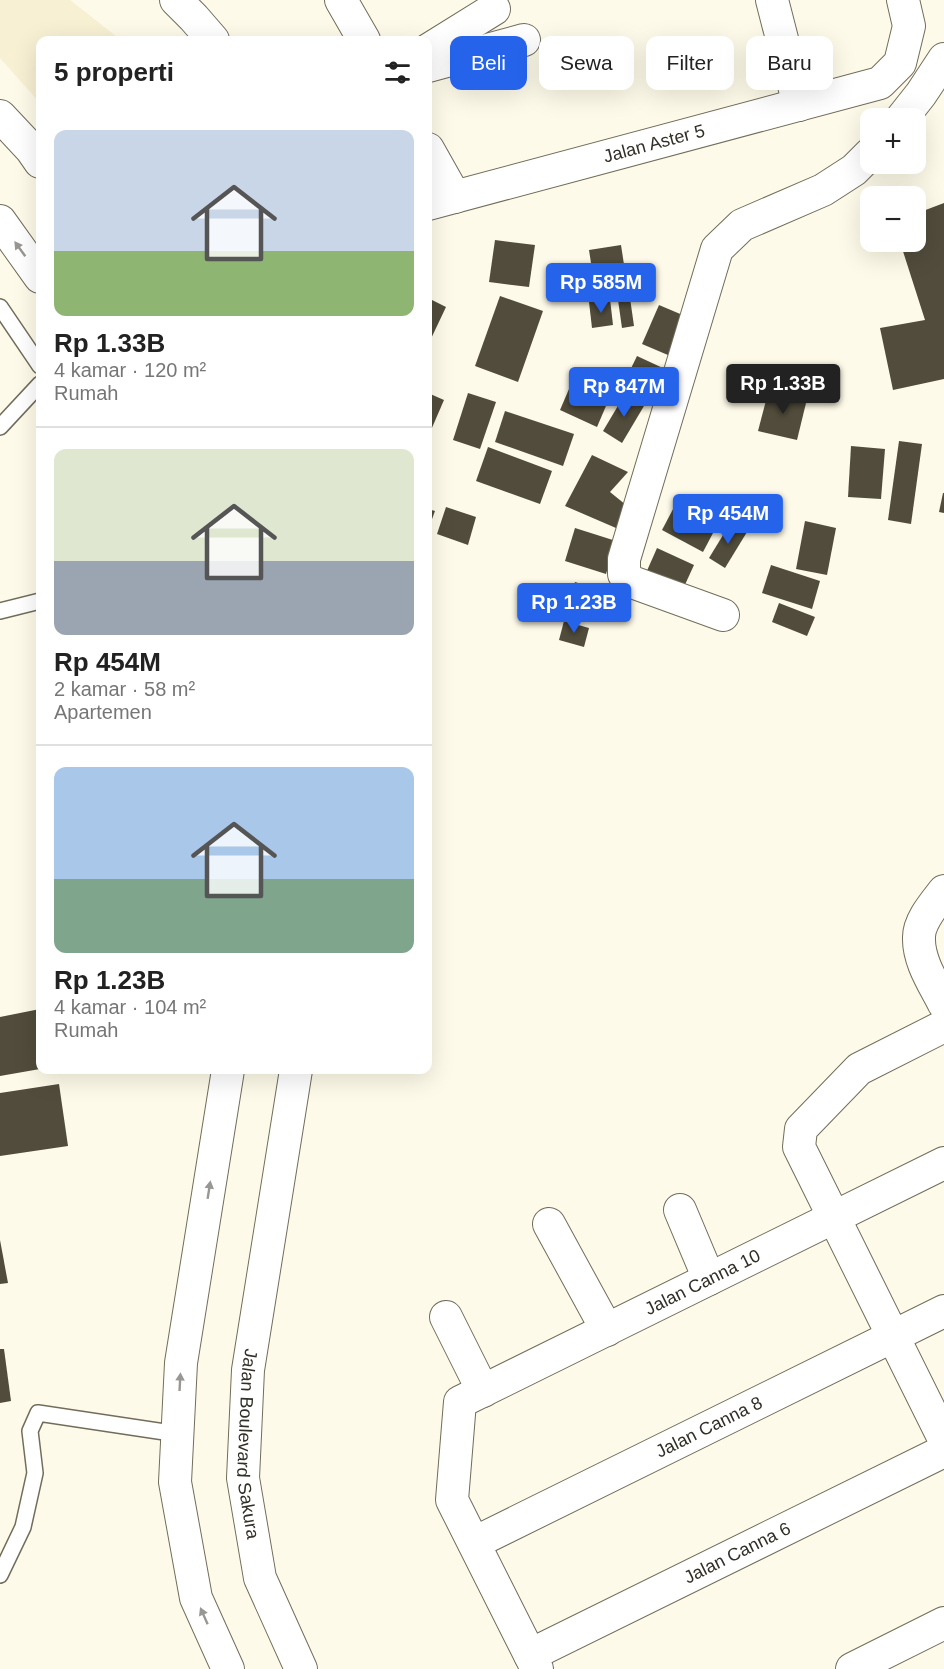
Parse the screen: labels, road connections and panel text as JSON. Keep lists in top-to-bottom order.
{
  "streets": {
    "street": [
      "Jalan Aster 5",
      "Jalan Canna 10",
      "Jalan Canna 8",
      "Jalan Boulevard Sakura",
      "Jalan Canna 6"
    ]
  },
  "page": {
    "chip": [
      "Beli",
      "Sewa",
      "Filter",
      "Baru"
    ],
    "heading": "5 properti",
    "map_buttons": ["+", "−"],
    "list": [
      {
        "name": "Rp 1.33B",
        "note": "4 kamar · 120 m² · Rumah"
      },
      {
        "name": "Rp 454M",
        "note": "2 kamar · 58 m² · Apartemen"
      },
      {
        "name": "Rp 1.23B",
        "note": "4 kamar · 104 m² · Rumah"
      }
    ],
    "price": [
      "Rp 585M",
      "Rp 1.33B",
      "Rp 847M",
      "Rp 454M",
      "Rp 1.23B"
    ]
  }
}
